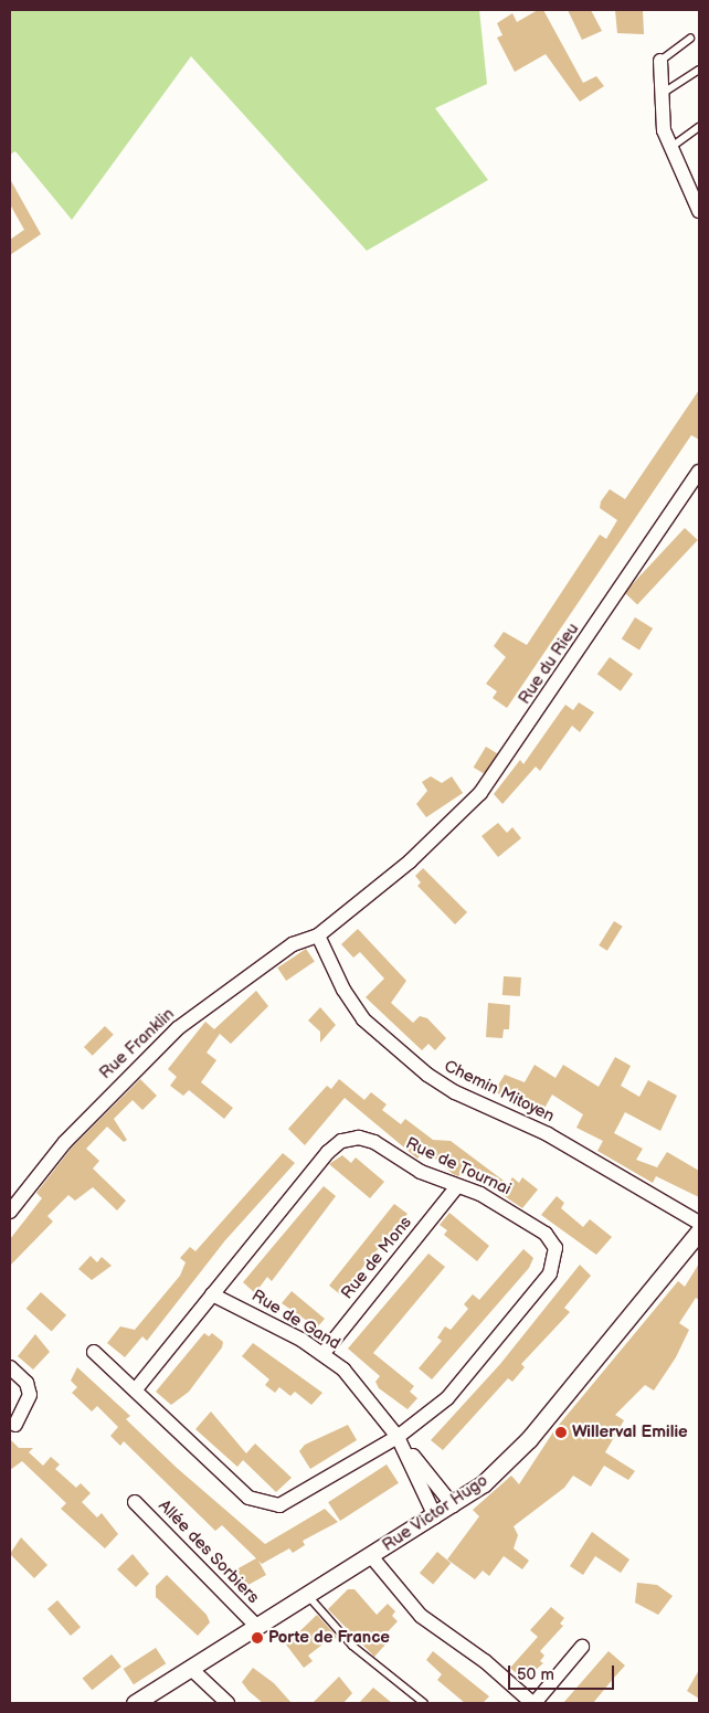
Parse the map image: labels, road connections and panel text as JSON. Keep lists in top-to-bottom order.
{
  "streets": {
    "street": [
      "Rue du Rieu",
      "Rue Franklin",
      "Chemin Mitoyen",
      "Rue de Tournai",
      "Rue de Mons",
      "Rue de Gand",
      "Rue Victor Hugo",
      "Allée des Sorbiers"
    ]
  },
  "crossings": [
    ["Rue du Rieu", "Rue Franklin"],
    ["Rue du Rieu", "Chemin Mitoyen"],
    ["Rue Franklin", "Chemin Mitoyen"],
    ["Rue de Tournai", "Rue de Mons"],
    ["Rue de Tournai", "Rue de Gand"],
    ["Rue de Mons", "Rue de Gand"],
    ["Rue Victor Hugo", "Allée des Sorbiers"]
  ],
  "places": ["Willerval Emilie", "Porte de France"],
  "scale_bar": "50 m"
}
